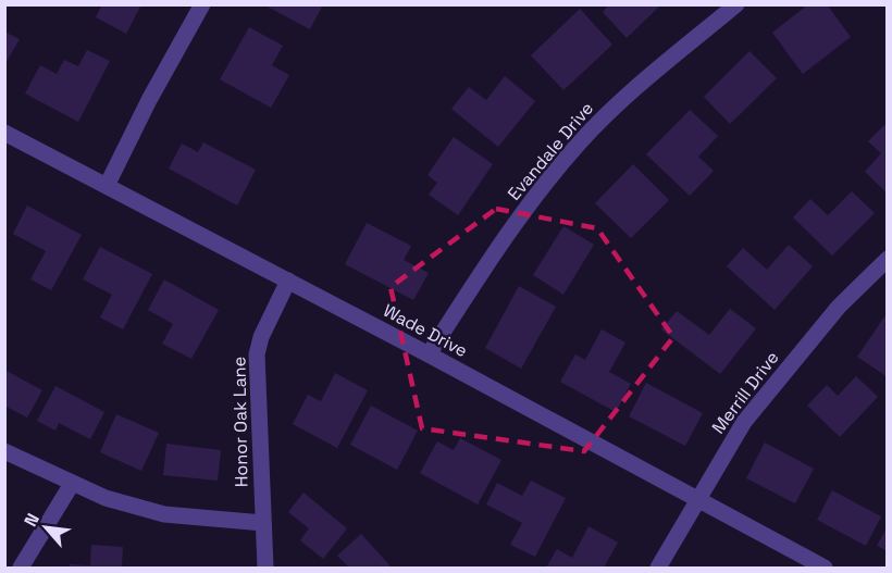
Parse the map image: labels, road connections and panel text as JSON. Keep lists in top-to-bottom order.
{
  "streets": {
    "street": [
      "Evandale Drive",
      "Wade Drive",
      "Merrill Drive",
      "Honor Oak Lane"
    ]
  },
  "crossings": [
    ["Evandale Drive", "Wade Drive"],
    ["Wade Drive", "Merrill Drive"],
    ["Wade Drive", "Honor Oak Lane"]
  ],
  "north": "top left"
}
